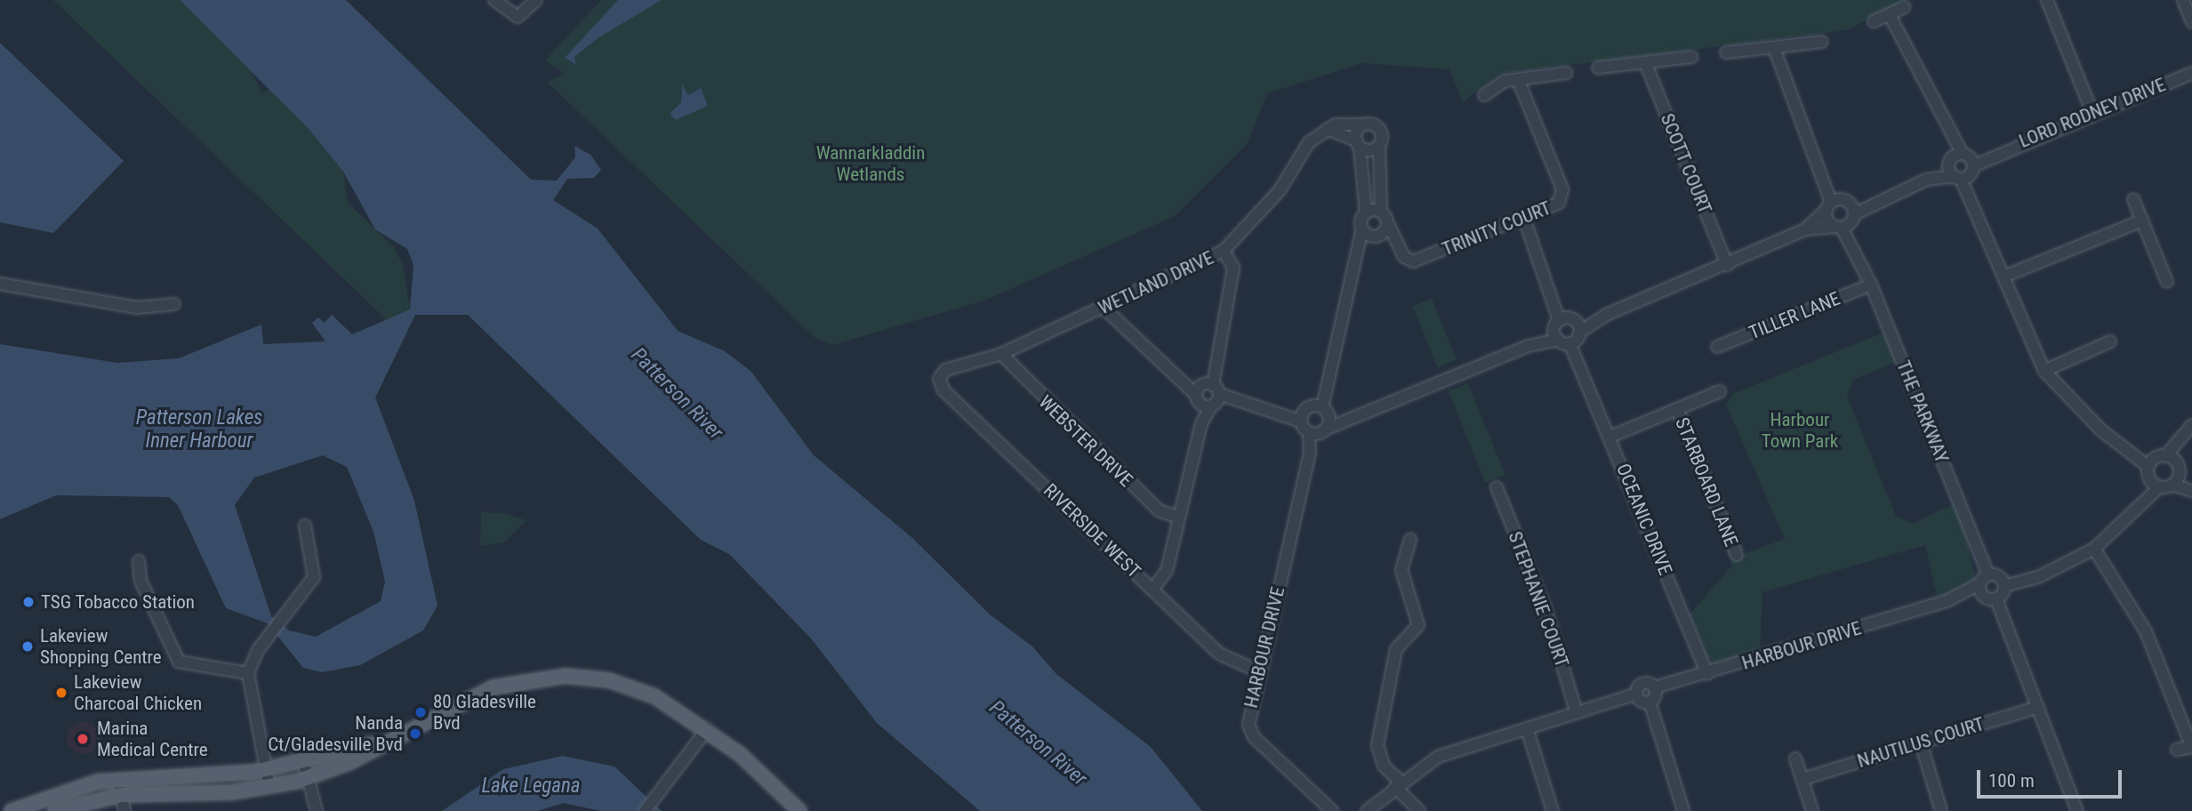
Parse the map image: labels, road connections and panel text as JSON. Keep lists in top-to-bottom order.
{
  "streets": {
    "street": [
      "LORD RODNEY DRIVE",
      "SCOTT COURT",
      "TRINITY COURT",
      "WETLAND DRIVE",
      "TILLER LANE",
      "THE PARKWAY",
      "WEBSTER DRIVE",
      "STARBOARD LANE",
      "OCEANIC DRIVE",
      "RIVERSIDE WEST",
      "STEPHANIE COURT",
      "HARBOUR DRIVE",
      "NAUTILUS COURT"
    ]
  },
  "crossings": [
    ["WETLAND DRIVE", "WEBSTER DRIVE"],
    ["WETLAND DRIVE", "RIVERSIDE WEST"],
    ["TILLER LANE", "THE PARKWAY"],
    ["THE PARKWAY", "HARBOUR DRIVE"],
    ["OCEANIC DRIVE", "HARBOUR DRIVE"],
    ["RIVERSIDE WEST", "HARBOUR DRIVE"]
  ],
  "water": ["Patterson River", "Patterson Lakes Inner Harbour", "Lake Legana"],
  "parks": ["Wannarkladdin Wetlands", "Harbour Town Park"],
  "places": [
    "TSG Tobacco Station",
    "Lakeview Shopping Centre",
    "Lakeview Charcoal Chicken",
    "80 Gladesville Bvd",
    "Nanda Ct/Gladesville Bvd",
    "Marina Medical Centre"
  ],
  "scale_bar": "100 m"
}
